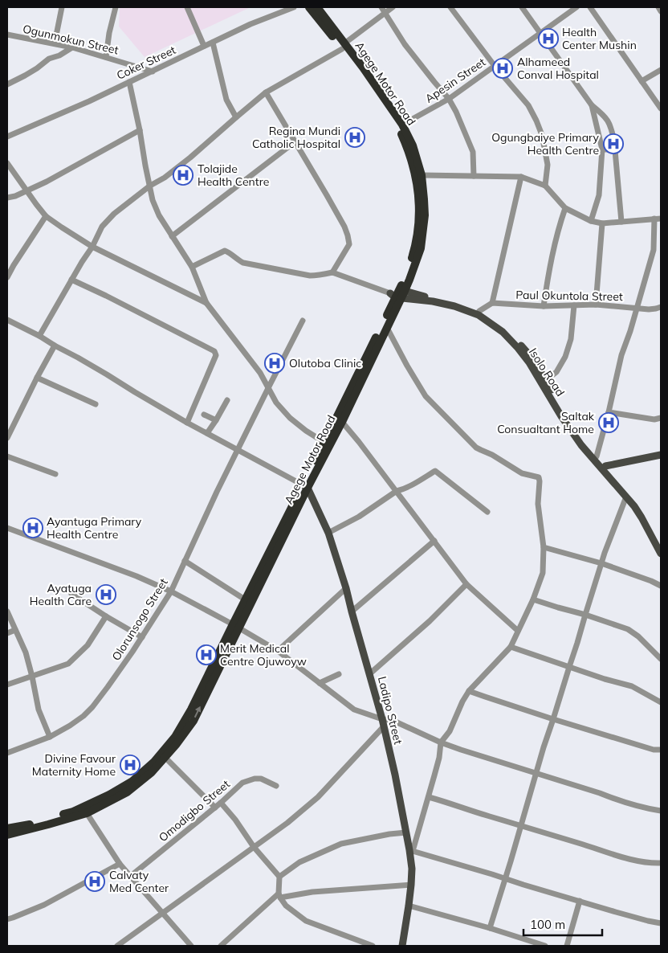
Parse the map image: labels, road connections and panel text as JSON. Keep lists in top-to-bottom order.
{
  "streets": {
    "highway": ["Agege Motor Road"],
    "main road": ["Isolo Road", "Ladipo Street"],
    "street": [
      "Ogunmokun Street",
      "Coker Street",
      "Apesin Street",
      "Paul Okuntola Street",
      "Olorunsogo Street",
      "Omodigbo Street"
    ]
  },
  "crossings": [
    ["Ogunmokun Street", "Coker Street"],
    ["Apesin Street", "Agege Motor Road"],
    ["Agege Motor Road", "Isolo Road"],
    ["Agege Motor Road", "Ladipo Street"]
  ],
  "places": {
    "hospital": [
      "Health Center Mushin",
      "Alhameed Conval Hospital",
      "Regina Mundi Catholic Hospital",
      "Ogungbaiye Primary Health Centre",
      "Tolajide Health Centre",
      "Olutoba Clinic",
      "Saltak Consualtant Home",
      "Ayantuga Primary Health Centre",
      "Ayatuga Health Care",
      "Merit Medical Centre Ojuwoyw",
      "Divine Favour Maternity Home",
      "Calvaty Med Center"
    ]
  },
  "scale_bar": "100 m"
}
